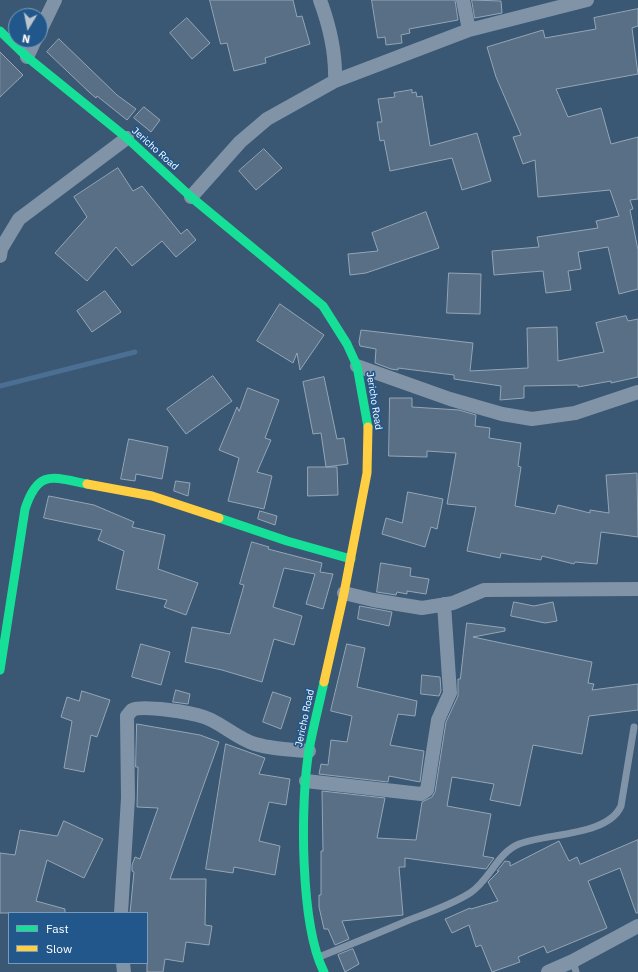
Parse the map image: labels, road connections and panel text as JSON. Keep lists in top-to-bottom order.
{
  "streets": {
    "street": ["Jericho Road"]
  },
  "legend": ["Fast", "Slow"],
  "north": "bottom"
}
